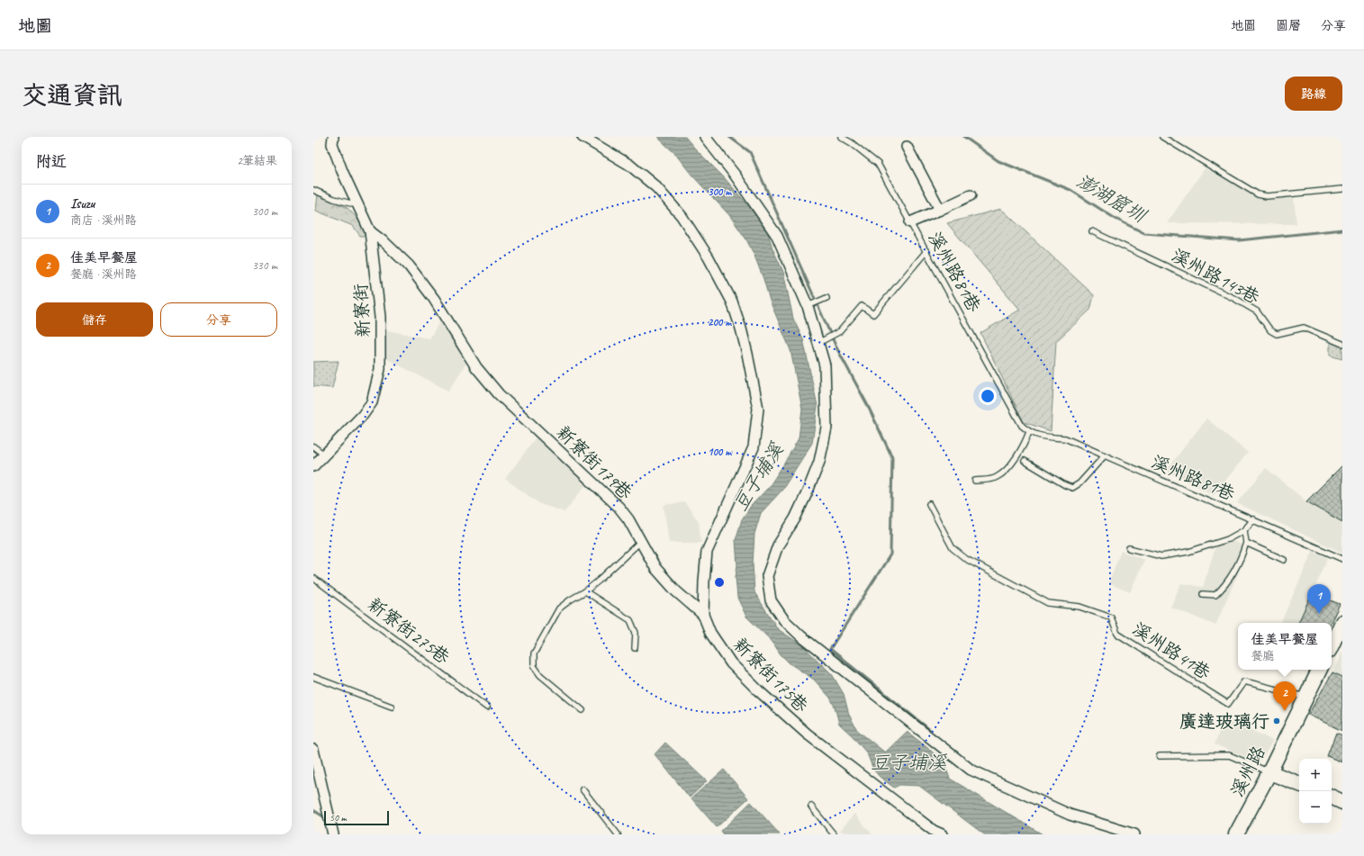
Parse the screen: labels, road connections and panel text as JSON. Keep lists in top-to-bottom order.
{
  "streets": {
    "street": [
      "新寮街",
      "新寮街179巷",
      "新寮街175巷",
      "溪州路"
    ],
    "lane": [
      "溪州路81巷",
      "溪州路143巷",
      "新寮街275巷",
      "溪州路41巷"
    ]
  },
  "crossings": [
    ["新寮街", "新寮街179巷"],
    ["新寮街179巷", "新寮街175巷"],
    ["溪州路41巷", "溪州路"]
  ],
  "water": ["澎湖窟圳", "豆子埔溪"],
  "places": ["廣達玻璃行"],
  "scale_bar": "50 m",
  "page": {
    "header": "地圖",
    "nav": ["地圖", "圖層", "分享"],
    "buttons": [
      "路線",
      ["儲存", "分享"]
    ],
    "title": "交通資訊",
    "heading": ["附近", "2筆結果"],
    "list": [
      {
        "mark": "1",
        "name": "Isuzu",
        "note": "商店 · 溪州路",
        "value": "300 m"
      },
      {
        "mark": "2",
        "name": "佳美早餐屋",
        "note": "餐廳 · 溪州路",
        "value": "330 m"
      }
    ],
    "pins": ["1", "2"],
    "popup": ["佳美早餐屋", "餐廳"],
    "map_buttons": ["+", "−"],
    "scale": "50 m"
  },
  "rings": ["300 m", "200 m", "100 m"]
}
